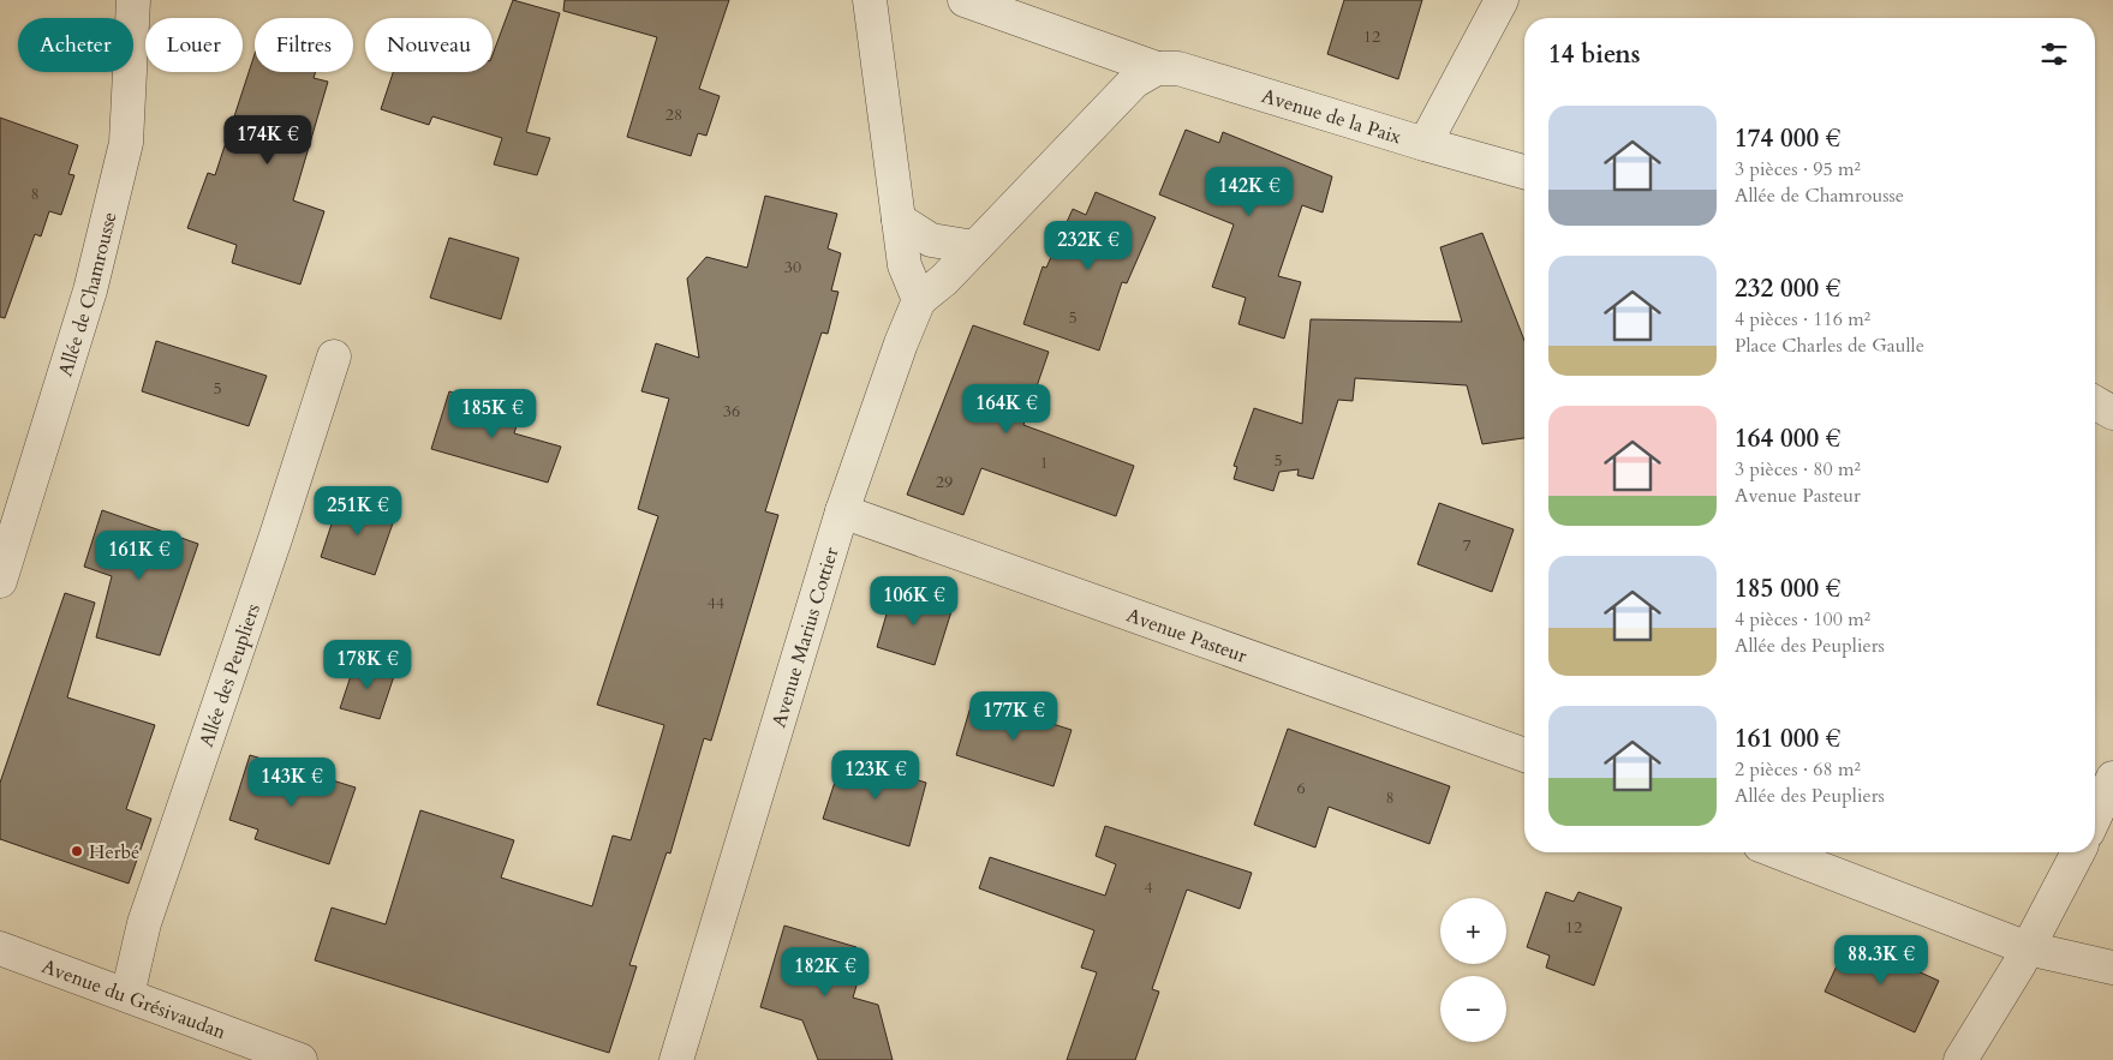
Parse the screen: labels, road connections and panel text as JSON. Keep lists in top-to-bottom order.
{
  "streets": {
    "street": [
      "Avenue de la Paix",
      "Allée de Chamrousse",
      "Avenue Pasteur",
      "Avenue Marius Cottier",
      "Allée des Peupliers",
      "Avenue du Grésivaudan"
    ]
  },
  "crossings": [
    ["Avenue Pasteur", "Avenue Marius Cottier"],
    ["Allée des Peupliers", "Avenue du Grésivaudan"]
  ],
  "places": ["Herbé"],
  "house_numbers": [
    "12",
    "28",
    "8",
    "30",
    "5",
    "5",
    "36",
    "5",
    "1",
    "29",
    "7",
    "44",
    "6",
    "8",
    "4",
    "12"
  ],
  "page": {
    "chip": [
      "Acheter",
      "Louer",
      "Filtres",
      "Nouveau"
    ],
    "heading": "14 biens",
    "list": [
      {
        "name": "174 000 €",
        "note": "3 pièces · 95 m² · Allée de Chamrousse"
      },
      {
        "name": "232 000 €",
        "note": "4 pièces · 116 m² · Place Charles de Gaulle"
      },
      {
        "name": "164 000 €",
        "note": "3 pièces · 80 m² · Avenue Pasteur"
      },
      {
        "name": "185 000 €",
        "note": "4 pièces · 100 m² · Allée des Peupliers"
      },
      {
        "name": "161 000 €",
        "note": "2 pièces · 68 m² · Allée des Peupliers"
      }
    ],
    "price": [
      "174K €",
      "142K €",
      "232K €",
      "164K €",
      "185K €",
      "251K €",
      "161K €",
      "106K €",
      "178K €",
      "177K €",
      "123K €",
      "143K €",
      "88.3K €",
      "182K €"
    ],
    "map_buttons": ["+", "−"]
  }
}
